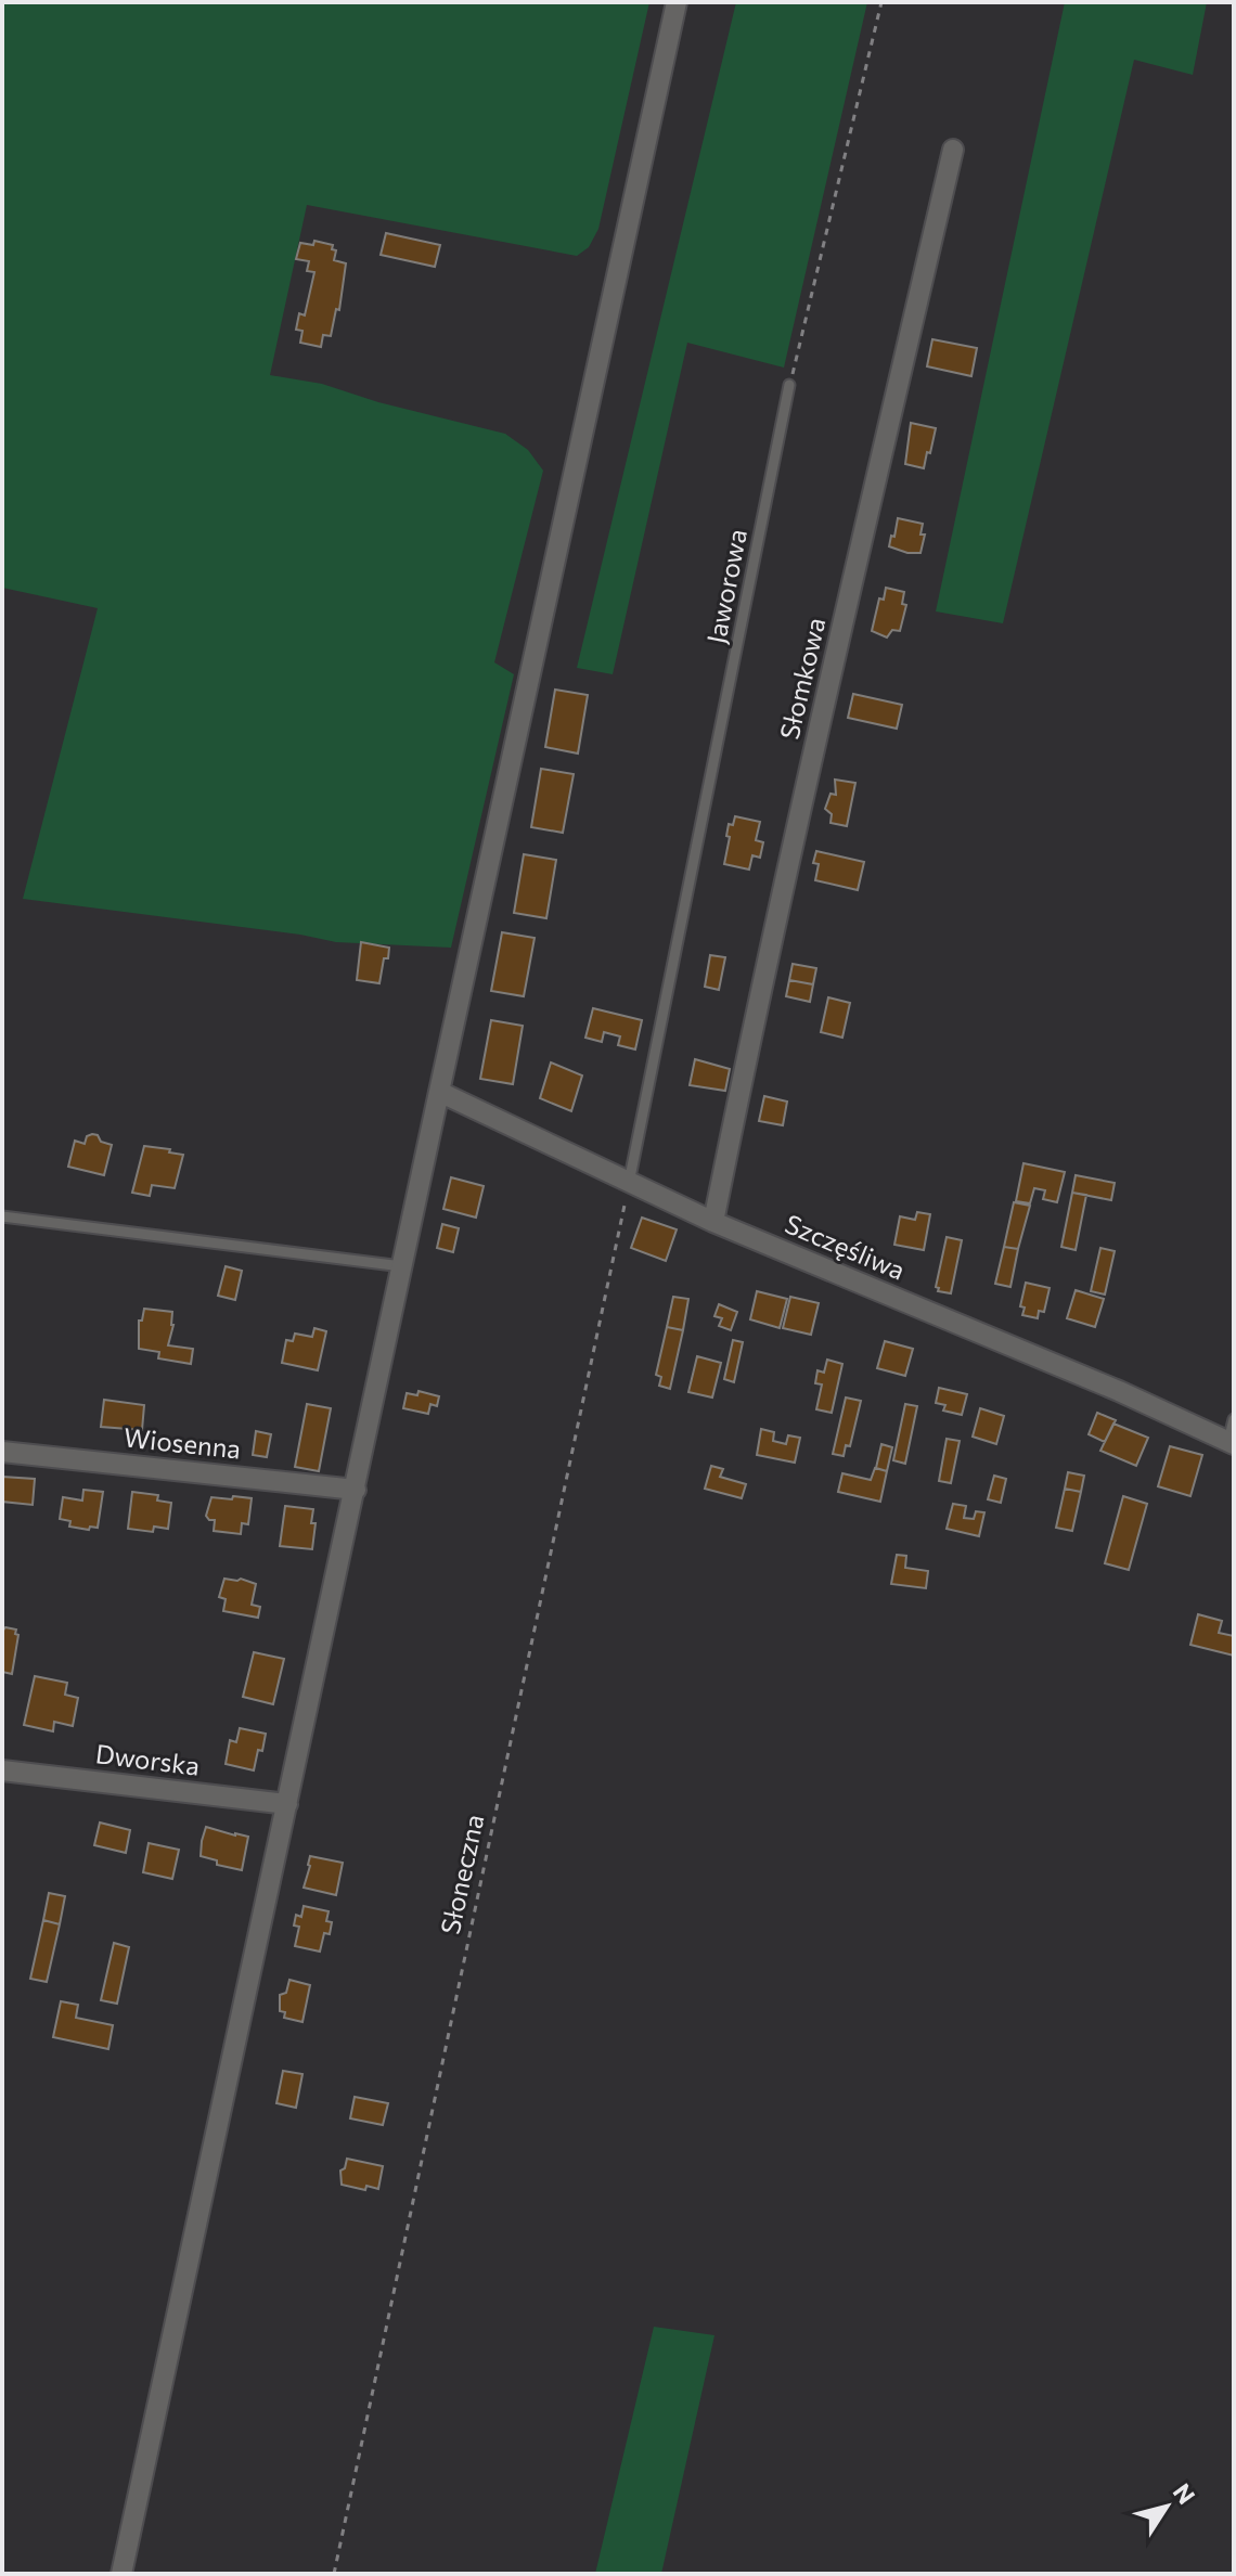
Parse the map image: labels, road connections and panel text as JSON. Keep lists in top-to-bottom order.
{
  "streets": {
    "street": [
      "Słomkowa",
      "Szczęśliwa",
      "Wiosenna",
      "Dworska"
    ],
    "lane": ["Jaworowa"],
    "path": ["Słoneczna"]
  },
  "crossings": [
    ["Jaworowa", "Szczęśliwa"],
    ["Jaworowa", "Słoneczna"],
    ["Słomkowa", "Szczęśliwa"],
    ["Szczęśliwa", "Słoneczna"]
  ],
  "north": "top right"
}
